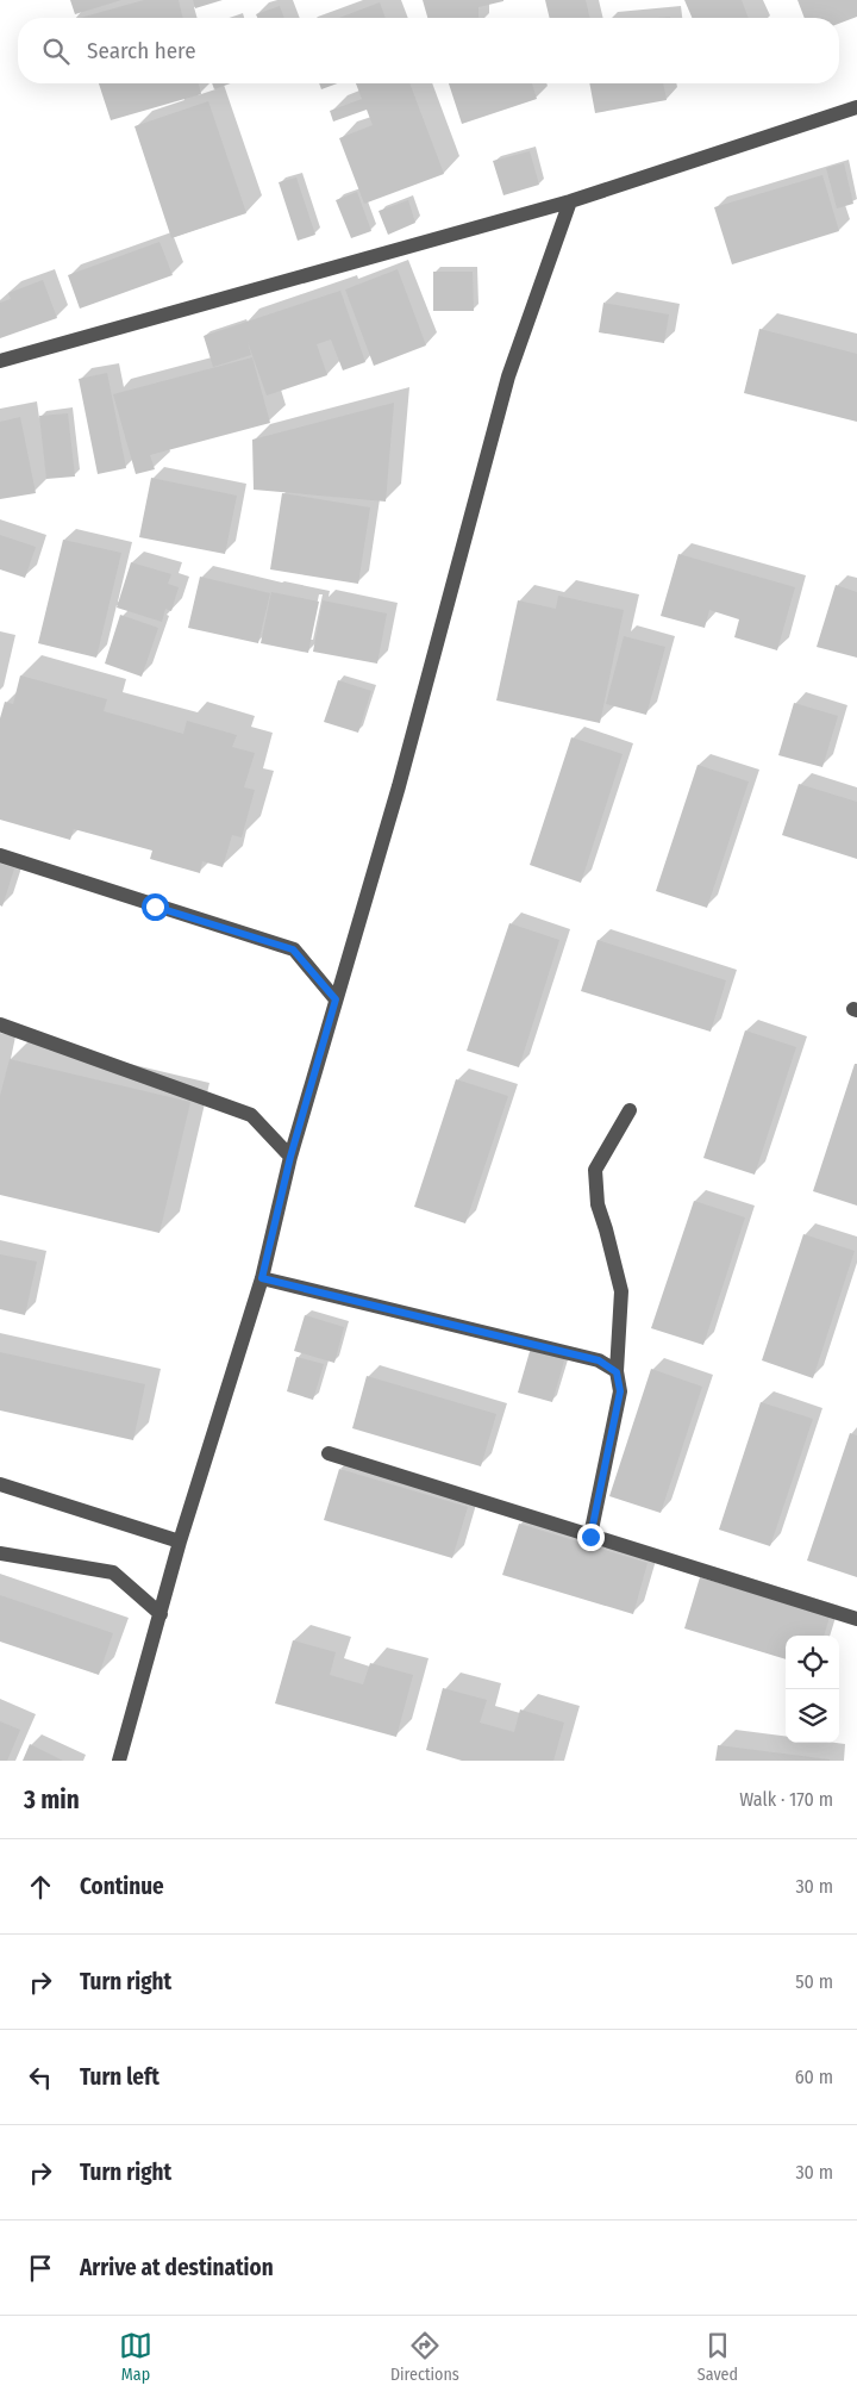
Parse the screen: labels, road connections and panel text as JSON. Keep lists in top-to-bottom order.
{
  "page": {
    "search": "Search here",
    "heading": ["3 min", "Walk · 170 m"],
    "list": [
      ["Continue", "30 m"],
      ["Turn right", "50 m"],
      ["Turn left", "60 m"],
      ["Turn right", "30 m"],
      "Arrive at destination"
    ],
    "nav": ["Map", "Directions", "Saved"]
  }
}
